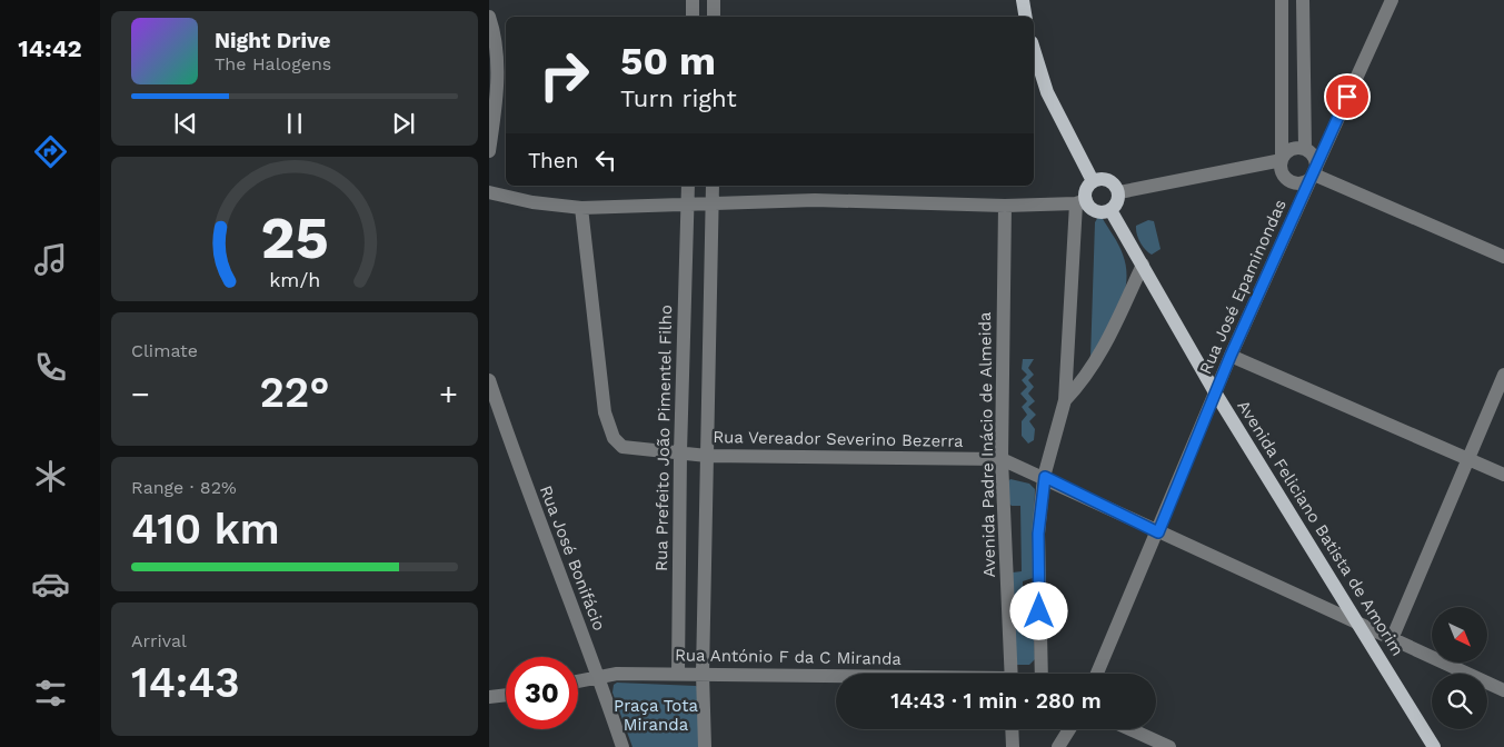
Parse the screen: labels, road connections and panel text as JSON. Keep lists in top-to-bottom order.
{
  "streets": {
    "main road": ["Avenida Feliciano Batista de Amorim"],
    "street": [
      "Rua José Epaminondas",
      "Rua Prefeito João Pimentel Filho",
      "Rua Vereador Severino Bezerra",
      "Avenida Padre Inácio de Almeida",
      "Rua José Bonifácio",
      "Rua António F da C Miranda"
    ]
  },
  "crossings": [
    ["Rua José Epaminondas", "Rua Vereador Severino Bezerra"],
    ["Rua José Epaminondas", "Avenida Feliciano Batista de Amorim"],
    ["Rua Prefeito João Pimentel Filho", "Rua Vereador Severino Bezerra"],
    ["Rua Prefeito João Pimentel Filho", "Rua António F da C Miranda"],
    ["Rua Vereador Severino Bezerra", "Avenida Padre Inácio de Almeida"],
    ["Rua Vereador Severino Bezerra", "Avenida Feliciano Batista de Amorim"],
    ["Rua José Bonifácio", "Rua António F da C Miranda"]
  ],
  "parks": ["Praça Tota Miranda"],
  "north": "bottom right",
  "page": {
    "tabs": "14:42",
    "turn": ["50 m", "Turn right"],
    "song": ["Night Drive", "The Halogens"],
    "then": "Then",
    "tile": [
      "Climate",
      ["Range · 82%", "410 km"],
      ["Arrival", "14:43"]
    ],
    "heat": ["−", "22°", "+"],
    "limit": "30",
    "trip": "14:43 · 1 min · 280 m",
    "gauge": ["25", "km/h"]
  }
}
